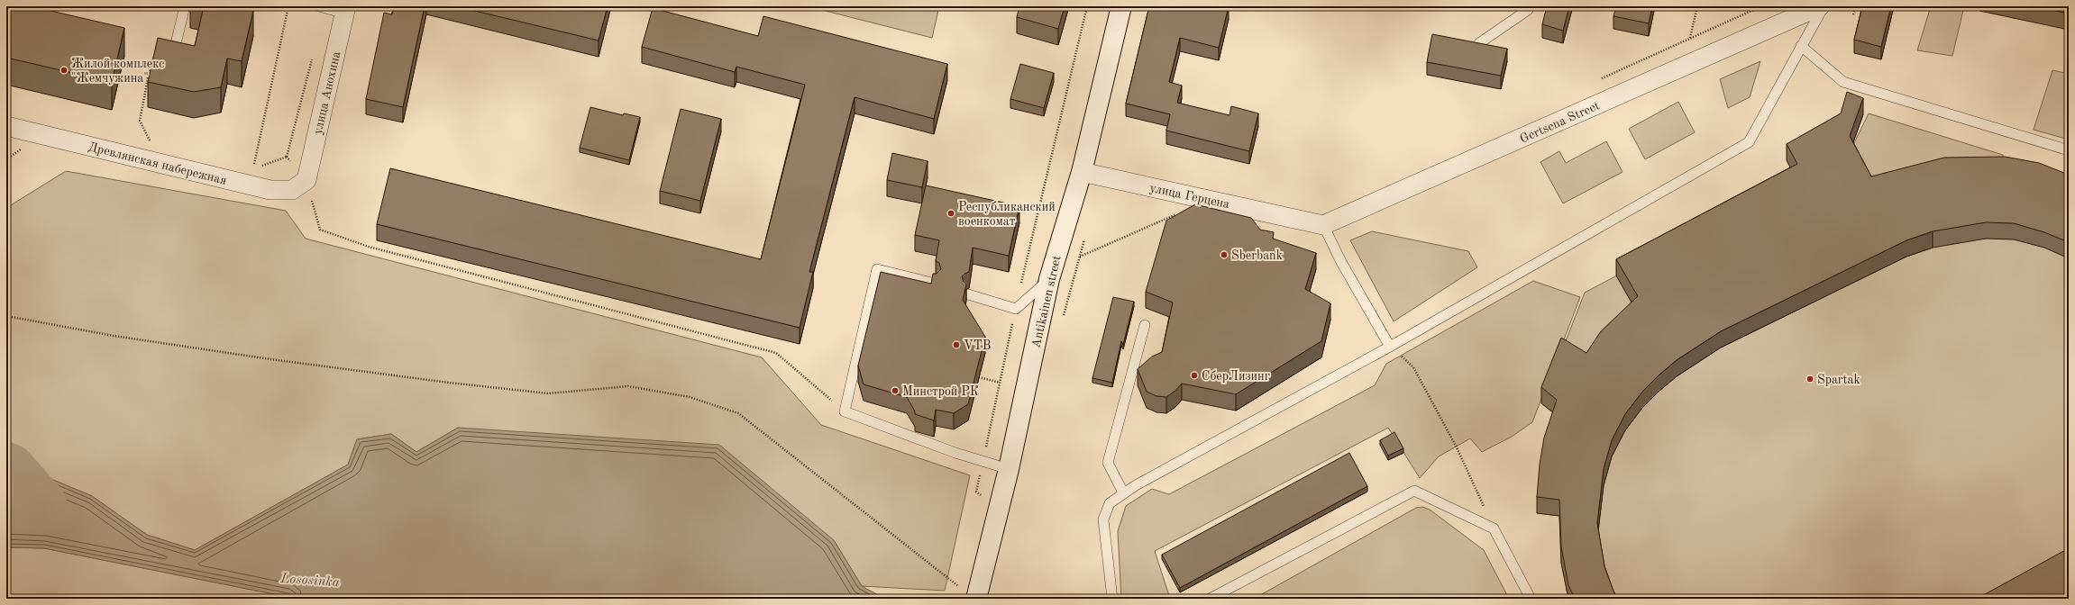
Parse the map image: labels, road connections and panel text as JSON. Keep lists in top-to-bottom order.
{
  "streets": {
    "main road": ["Antikainen street"],
    "street": [
      "улица Анохина",
      "Gertsena Street",
      "Древлянская набережная",
      "улица Герцена"
    ]
  },
  "crossings": [
    ["улица Анохина", "Древлянская набережная"],
    ["Gertsena Street", "улица Герцена"],
    ["улица Герцена", "Antikainen street"]
  ],
  "water": ["Lososinka"],
  "places": [
    "Жилой комплекс \"Жемчужина\"",
    "Республиканский военкомат",
    "Sberbank",
    "VTB",
    "СберЛизинг",
    "Spartak",
    "Минстрой РК"
  ]
}
